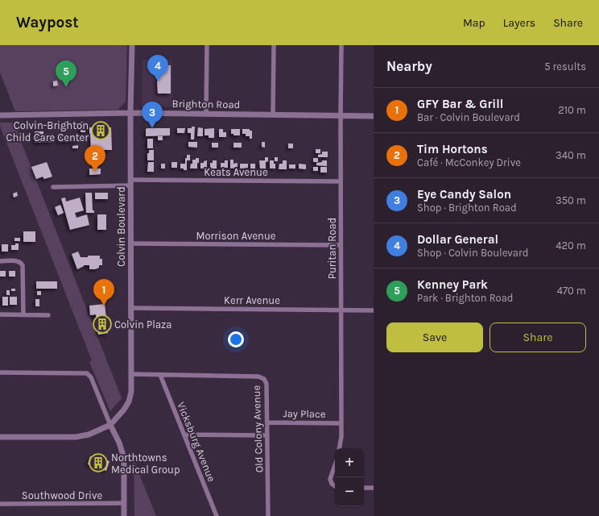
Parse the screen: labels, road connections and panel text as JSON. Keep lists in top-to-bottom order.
{
  "streets": {
    "street": [
      "Brighton Road",
      "Keats Avenue",
      "Colvin Boulevard",
      "Morrison Avenue",
      "Puritan Road",
      "Kerr Avenue",
      "Jay Place",
      "Old Colony Avenue",
      "Vicksburg Avenue",
      "Southwood Drive"
    ]
  },
  "crossings": [
    ["Brighton Road", "Colvin Boulevard"],
    ["Brighton Road", "Puritan Road"],
    ["Keats Avenue", "Colvin Boulevard"],
    ["Keats Avenue", "Puritan Road"],
    ["Colvin Boulevard", "Morrison Avenue"],
    ["Colvin Boulevard", "Kerr Avenue"],
    ["Colvin Boulevard", "Old Colony Avenue"],
    ["Morrison Avenue", "Puritan Road"],
    ["Puritan Road", "Kerr Avenue"],
    ["Puritan Road", "Jay Place"],
    ["Jay Place", "Old Colony Avenue"],
    ["Old Colony Avenue", "Vicksburg Avenue"]
  ],
  "places": {
    "building": ["Colvin-Brighton Child Care Center", "Colvin Plaza", "Northtowns Medical Group"]
  },
  "page": {
    "header": "Waypost",
    "nav": ["Map", "Layers", "Share"],
    "heading": ["Nearby", "5 results"],
    "pins": [
      "4",
      "5",
      "3",
      "2",
      "1"
    ],
    "list": [
      {
        "mark": "1",
        "name": "GFY Bar & Grill",
        "note": "Bar · Colvin Boulevard",
        "value": "210 m"
      },
      {
        "mark": "2",
        "name": "Tim Hortons",
        "note": "Café · McConkey Drive",
        "value": "340 m"
      },
      {
        "mark": "3",
        "name": "Eye Candy Salon",
        "note": "Shop · Brighton Road",
        "value": "350 m"
      },
      {
        "mark": "4",
        "name": "Dollar General",
        "note": "Shop · Colvin Boulevard",
        "value": "420 m"
      },
      {
        "mark": "5",
        "name": "Kenney Park",
        "note": "Park · Brighton Road",
        "value": "470 m"
      }
    ],
    "buttons": ["Save", "Share"],
    "map_buttons": ["+", "−"]
  }
}
